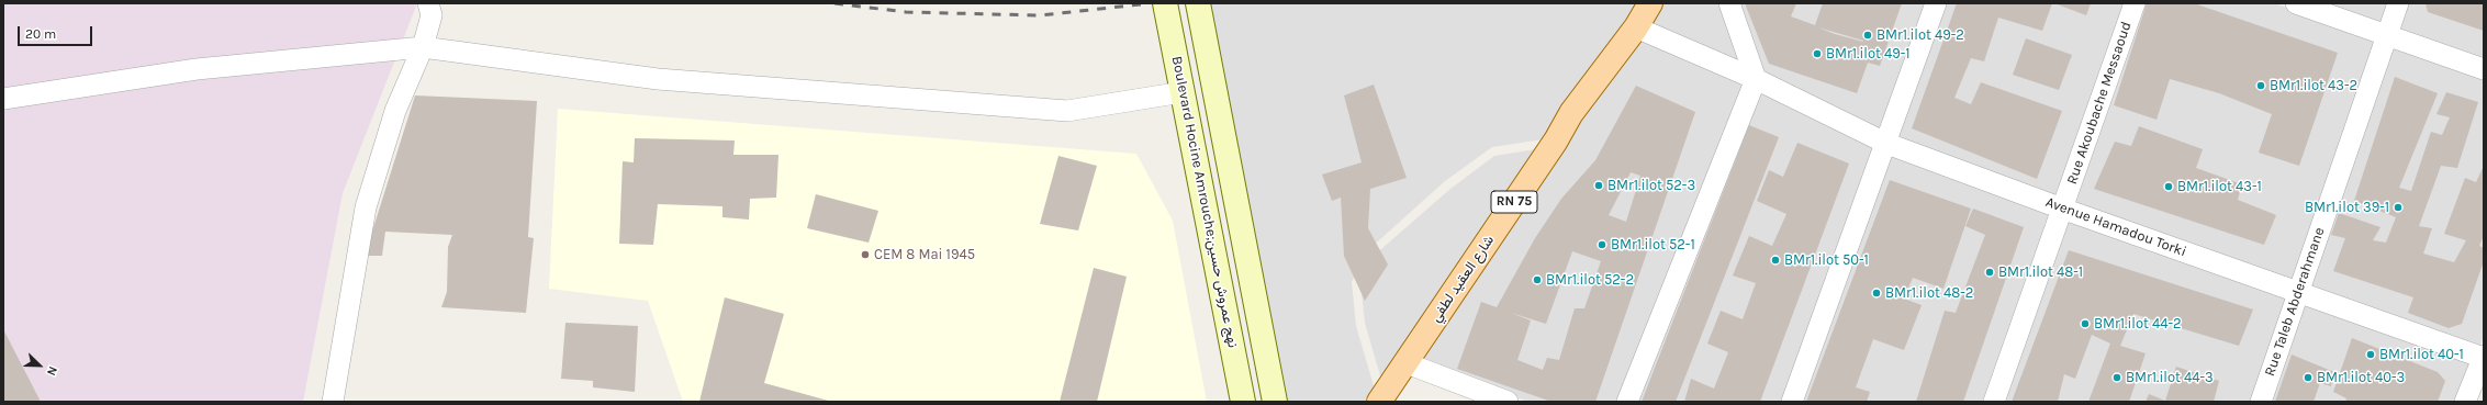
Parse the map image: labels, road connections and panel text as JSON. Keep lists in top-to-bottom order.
{
  "streets": {
    "main road": ["Boulevard Hocine Amrouche;نهج عمروش حسين", "RN 75", "شارع العقيد لطفي"],
    "street": ["Rue Akoubache Messaoud", "Avenue Hamadou Torki", "Rue Taleb Abderahmane"]
  },
  "crossings": [
    ["Rue Akoubache Messaoud", "Avenue Hamadou Torki"],
    ["Avenue Hamadou Torki", "شارع العقيد لطفي"],
    ["Avenue Hamadou Torki", "Rue Taleb Abderahmane"]
  ],
  "places": [
    "BMr1.ilot 49-2",
    "BMr1.ilot 49-1",
    "BMr1.ilot 43-2",
    "BMr1.ilot 52-3",
    "BMr1.ilot 43-1",
    "BMr1.ilot 39-1",
    "BMr1.ilot 52-1",
    "CEM 8 Mai 1945",
    "BMr1.ilot 50-1",
    "BMr1.ilot 48-1",
    "BMr1.ilot 52-2",
    "BMr1.ilot 48-2",
    "BMr1.ilot 44-2",
    "BMr1.ilot 40-1",
    "BMr1.ilot 44-3",
    "BMr1.ilot 40-3"
  ],
  "scale_bar": "20 m",
  "north": "bottom right"
}
